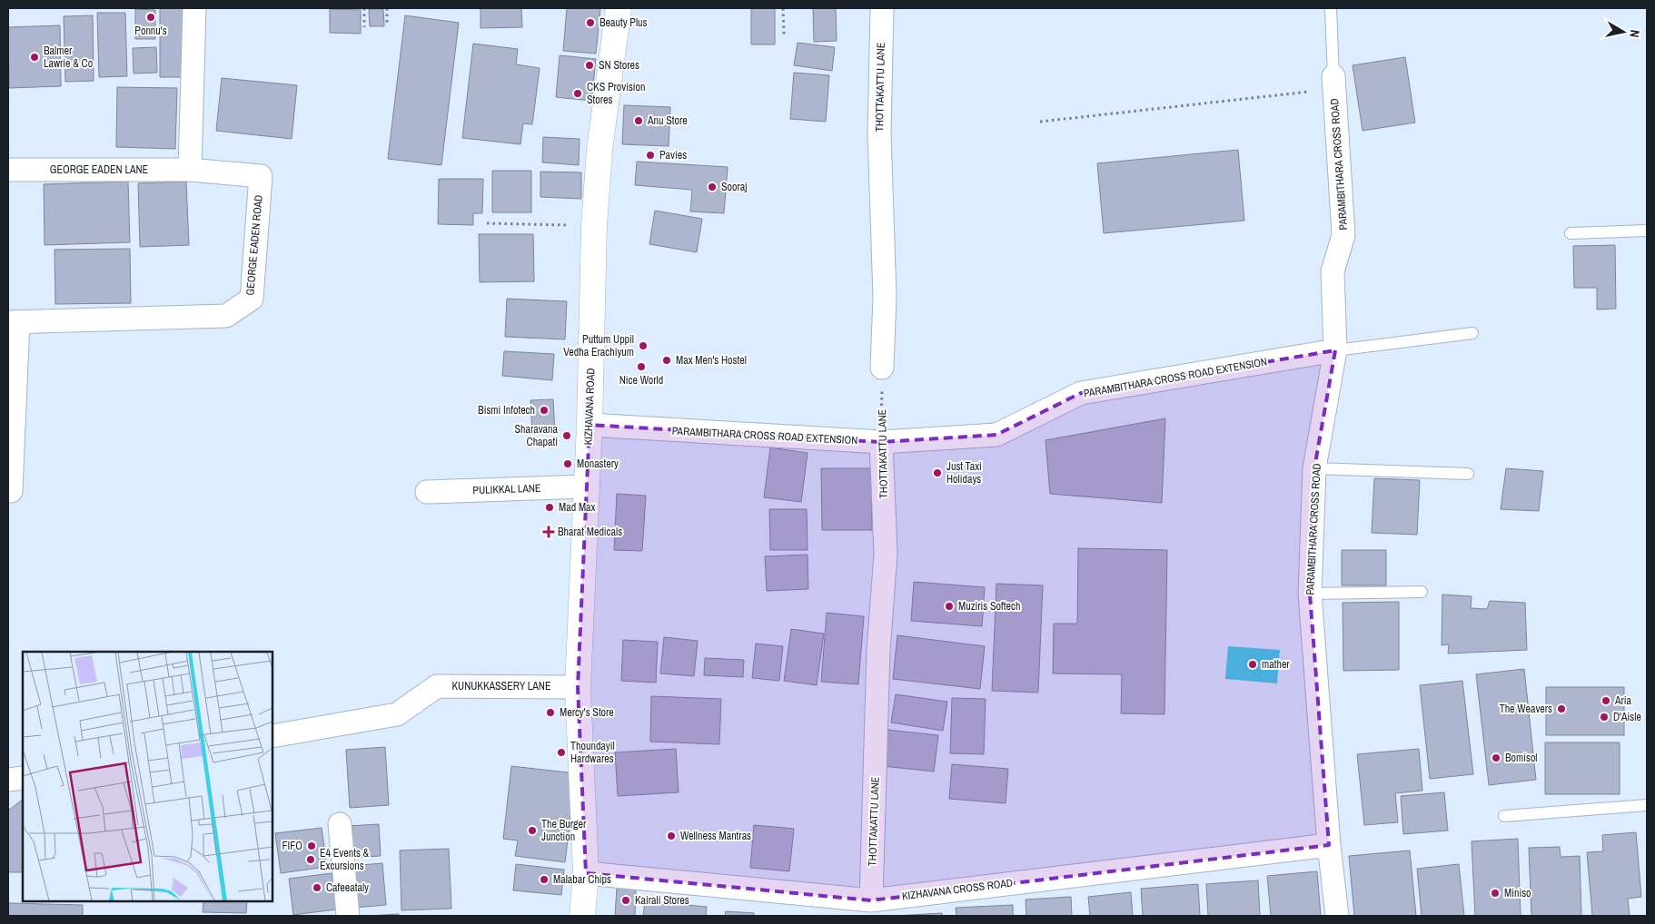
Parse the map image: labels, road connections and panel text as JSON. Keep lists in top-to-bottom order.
{
  "streets": {
    "street": [
      "THOTTAKATTU LANE",
      "PARAMBITHARA CROSS ROAD",
      "GEORGE EADEN LANE",
      "GEORGE EADEN ROAD",
      "PARAMBITHARA CROSS ROAD EXTENSION",
      "KIZHAVANA ROAD",
      "PULIKKAL LANE",
      "KUNUKKASSERY LANE",
      "KIZHAVANA CROSS ROAD"
    ]
  },
  "crossings": [
    ["THOTTAKATTU LANE", "PARAMBITHARA CROSS ROAD EXTENSION"],
    ["THOTTAKATTU LANE", "KIZHAVANA CROSS ROAD"],
    ["PARAMBITHARA CROSS ROAD", "PARAMBITHARA CROSS ROAD EXTENSION"],
    ["PARAMBITHARA CROSS ROAD", "KIZHAVANA CROSS ROAD"],
    ["GEORGE EADEN LANE", "GEORGE EADEN ROAD"],
    ["PARAMBITHARA CROSS ROAD EXTENSION", "KIZHAVANA ROAD"],
    ["KIZHAVANA ROAD", "PULIKKAL LANE"],
    ["KIZHAVANA ROAD", "KUNUKKASSERY LANE"],
    ["KIZHAVANA ROAD", "KIZHAVANA CROSS ROAD"]
  ],
  "places": {
    "other": [
      "Ponnu's",
      "Beauty Plus",
      "Balmer Lawrie & Co",
      "SN Stores",
      "CKS Provision Stores",
      "Anu Store",
      "Pavies",
      "Sooraj",
      "Puttum Uppil Vedha Erachiyum",
      "Max Men's Hostel",
      "Nice World",
      "Bismi Infotech",
      "Sharavana Chapati",
      "Monastery",
      "Just Taxi Holidays",
      "Mad Max",
      "Muziris Softech",
      "mather",
      "Aria",
      "The Weavers",
      "Mercy's Store",
      "D'Aisle",
      "Thoundayil Hardwares",
      "Bomisol",
      "The Burger Junction",
      "Wellness Mantras",
      "FIFO",
      "E4 Events & Excursions",
      "Malabar Chips",
      "Cafeeataly",
      "Miniso",
      "Kairali Stores"
    ],
    "health": ["Bharat Medicals"]
  },
  "north": "right"
}
